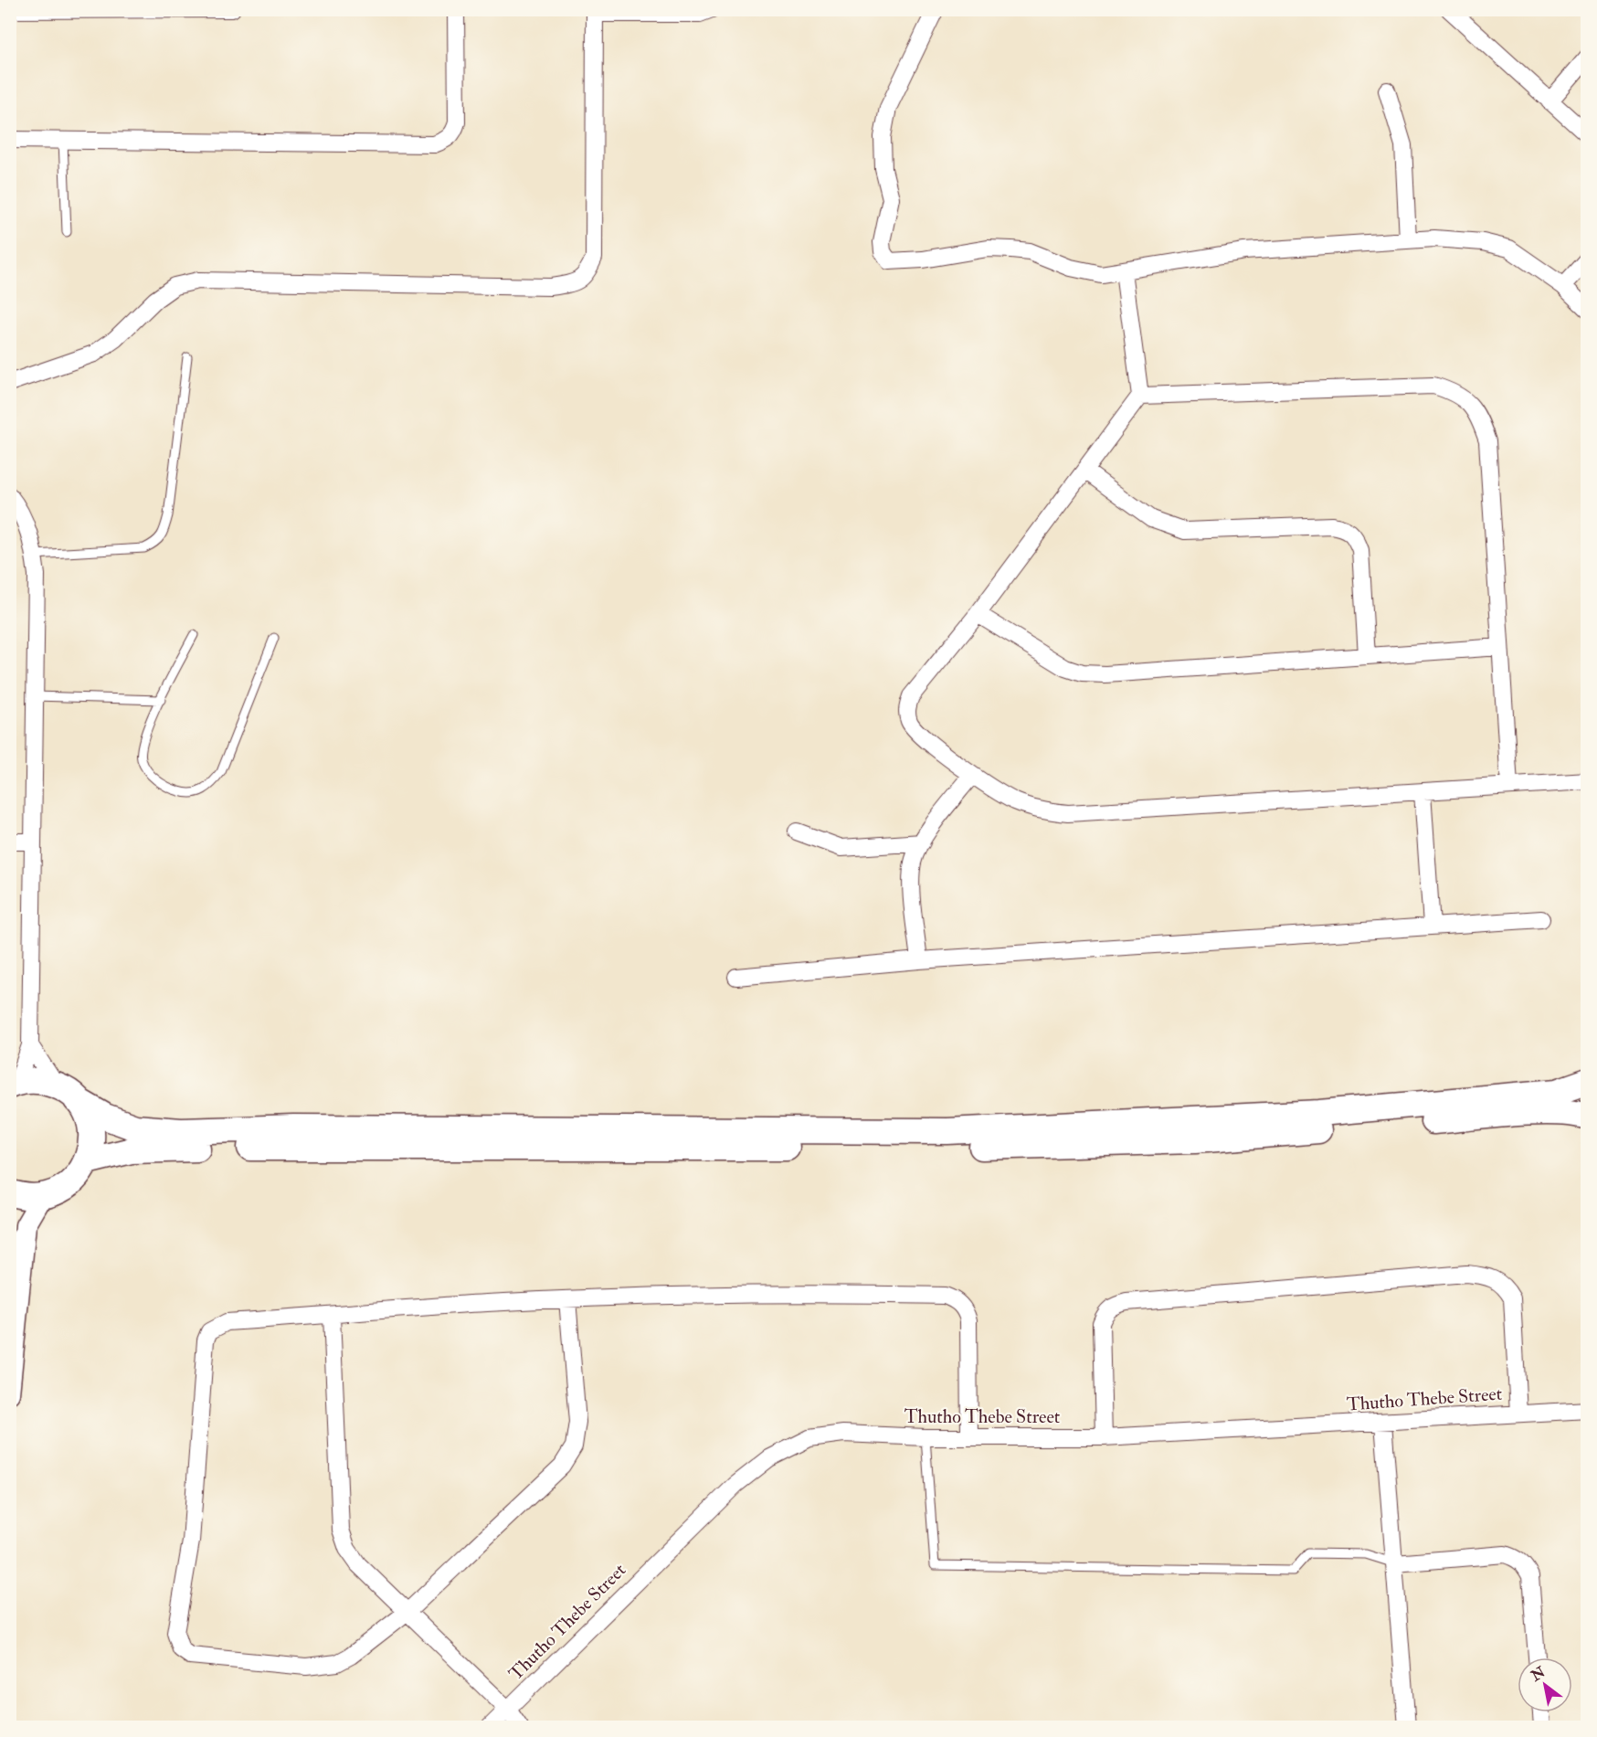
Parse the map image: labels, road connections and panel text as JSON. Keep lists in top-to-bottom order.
{
  "streets": {
    "street": ["Thutho Thebe Street"]
  },
  "north": "top left"
}
